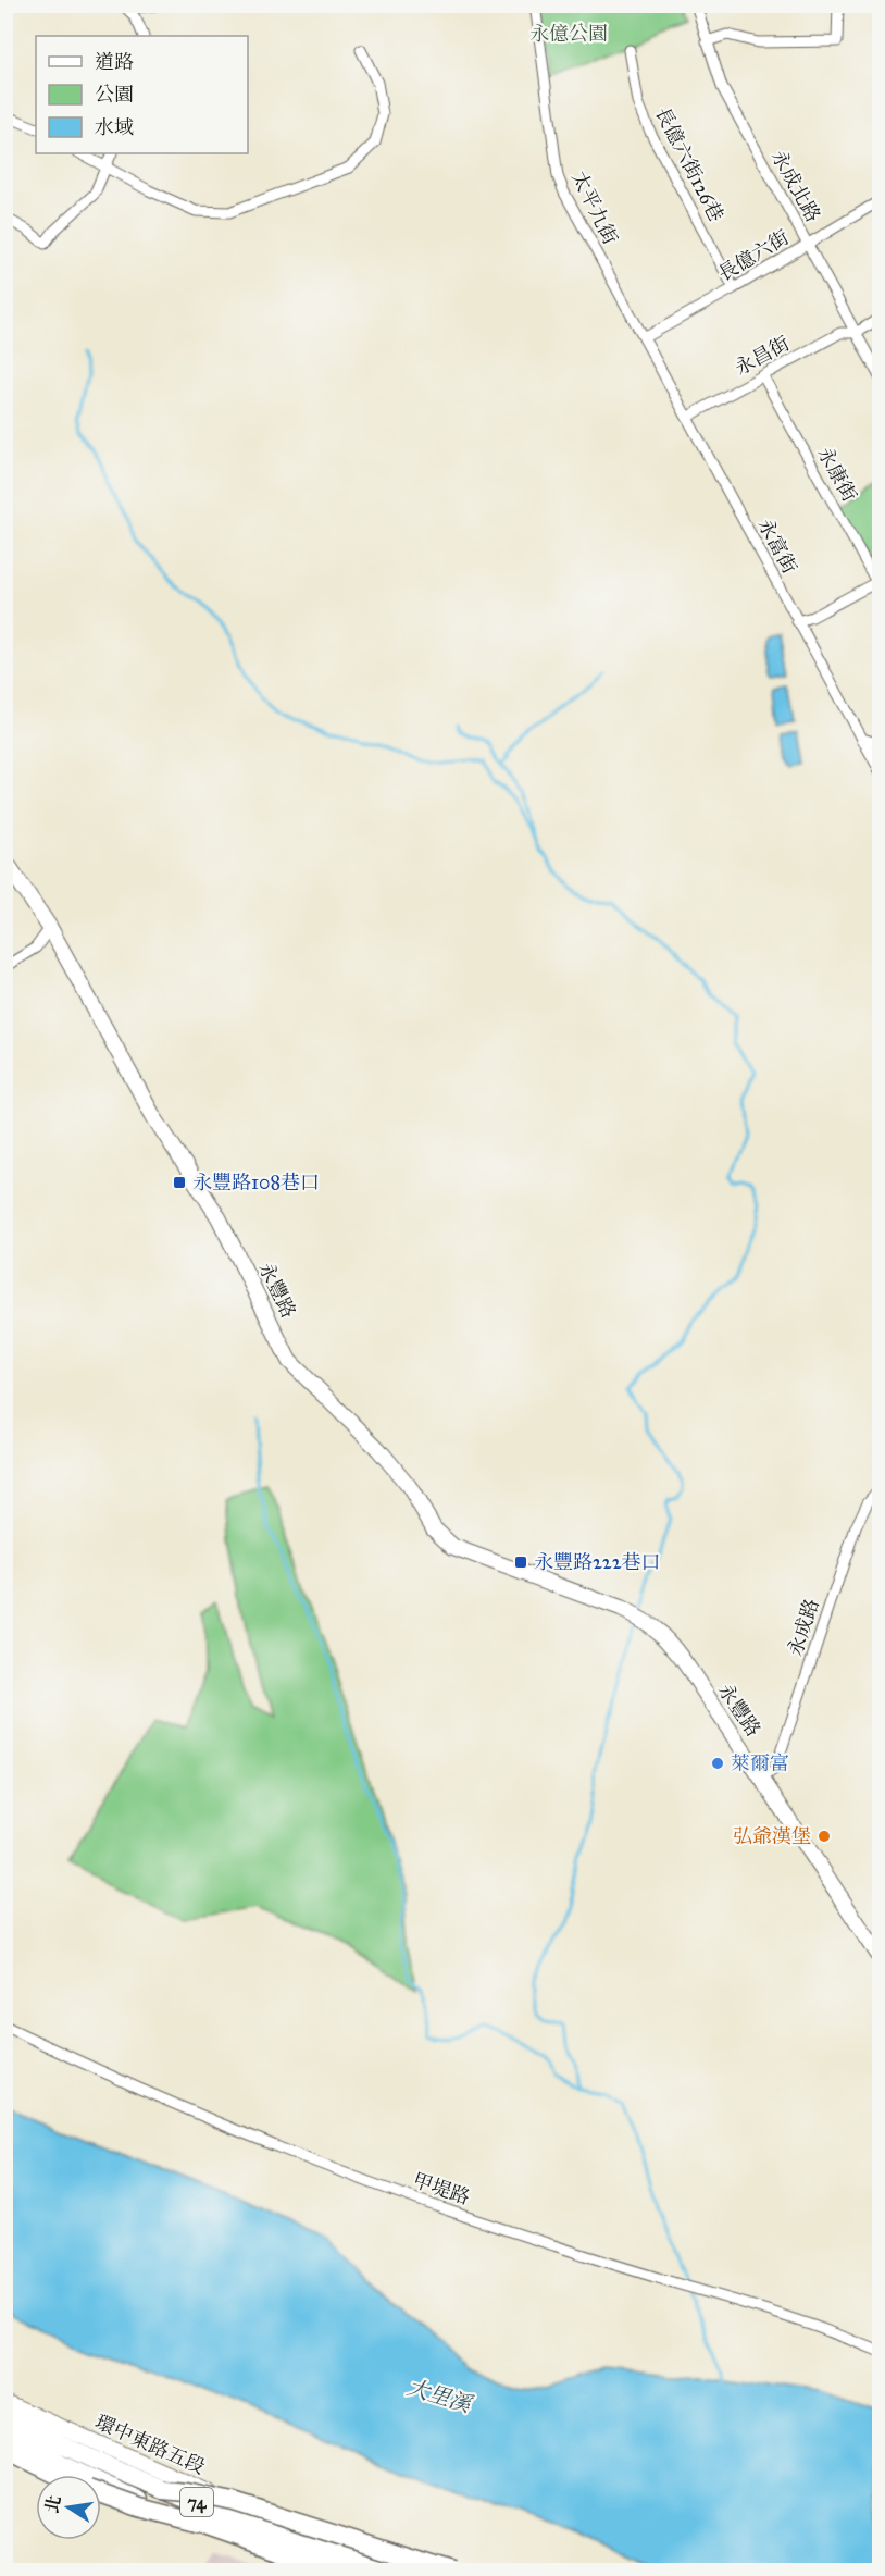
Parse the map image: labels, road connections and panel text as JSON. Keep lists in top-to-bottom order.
{
  "streets": {
    "highway": ["74"],
    "street": [
      "長億六街126巷",
      "永成北路",
      "太平九街",
      "長億六街",
      "永昌街",
      "永康街",
      "永富街",
      "永豐路",
      "永成路",
      "甲堤路",
      "環中東路五段"
    ]
  },
  "crossings": [
    ["長億六街126巷", "長億六街"],
    ["永成北路", "長億六街"],
    ["永成北路", "永昌街"],
    ["太平九街", "長億六街"],
    ["太平九街", "永富街"],
    ["長億六街", "永富街"],
    ["永昌街", "永康街"],
    ["永昌街", "永富街"],
    ["永豐路", "永成路"]
  ],
  "water": ["大里溪"],
  "parks": ["永億公園"],
  "places": {
    "transit": ["永豐路108巷口", "永豐路222巷口"],
    "other": ["萊爾富", "弘爺漢堡"]
  },
  "legend": ["道路", "公園", "水域"],
  "north": "left"
}
